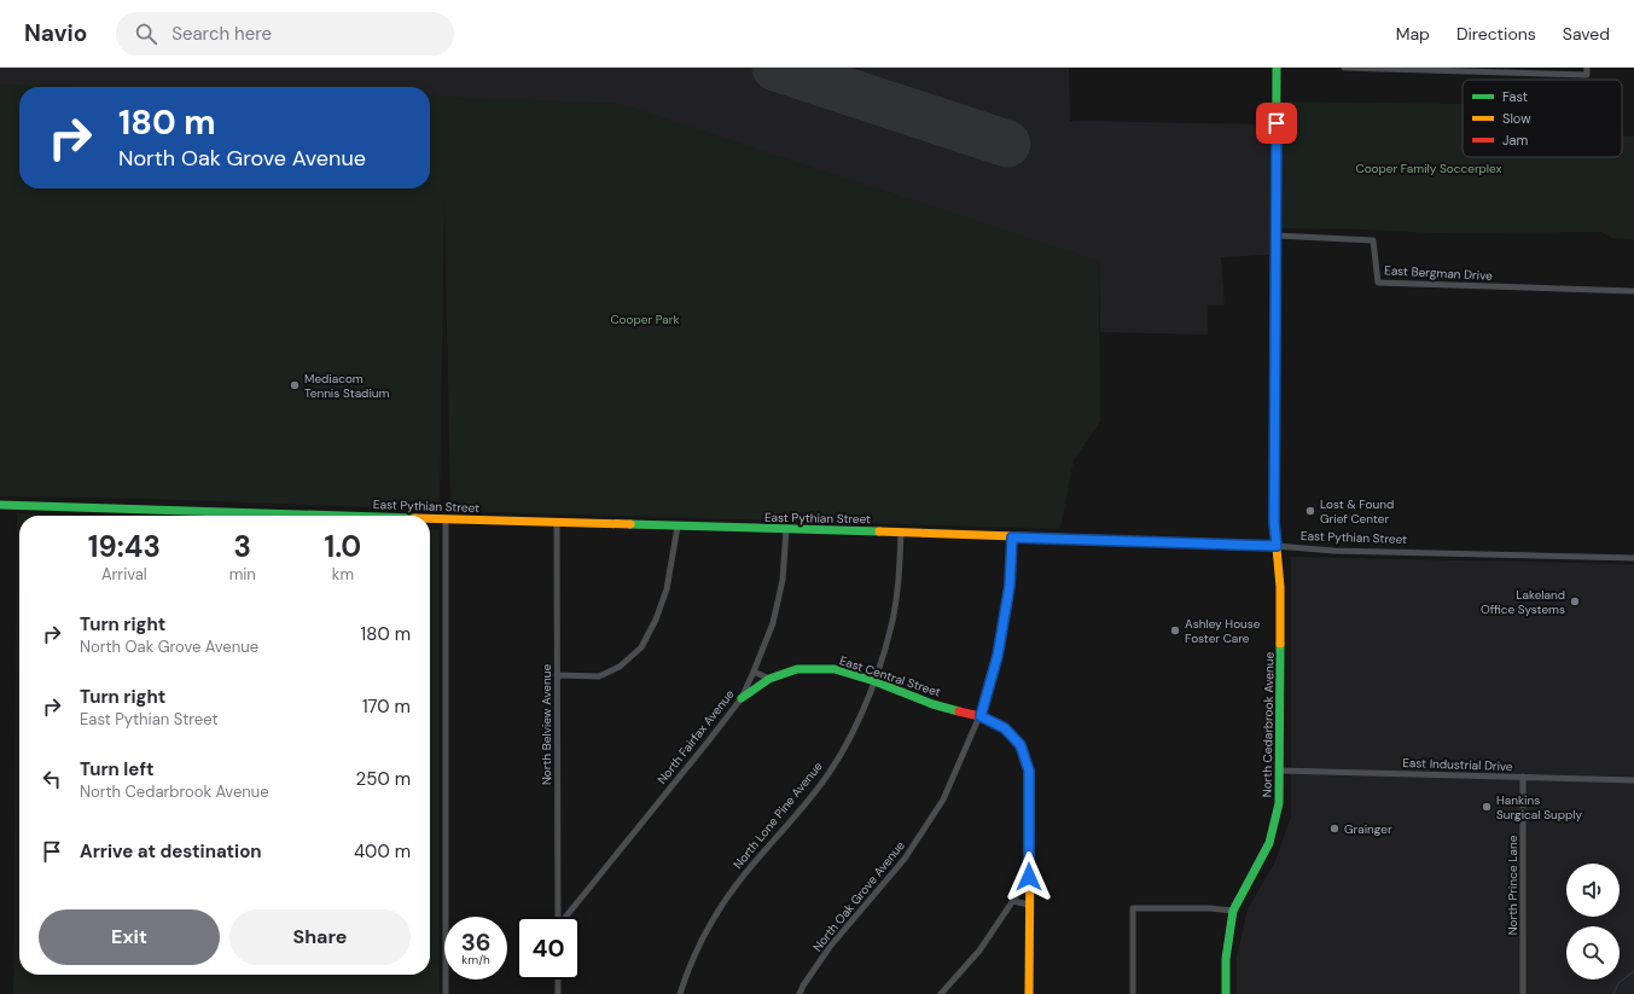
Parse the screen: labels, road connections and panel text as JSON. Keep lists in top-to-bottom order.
{
  "streets": {
    "street": [
      "East Bergman Drive",
      "East Pythian Street",
      "East Central Street",
      "North Belview Avenue",
      "North Cedarbrook Avenue",
      "North Fairfax Avenue",
      "East Industrial Drive",
      "North Lone Pine Avenue",
      "North Prince Lane",
      "North Oak Grove Avenue"
    ]
  },
  "crossings": [
    ["East Bergman Drive", "North Cedarbrook Avenue"],
    ["East Pythian Street", "North Belview Avenue"],
    ["East Pythian Street", "North Cedarbrook Avenue"],
    ["East Pythian Street", "North Fairfax Avenue"],
    ["East Pythian Street", "North Lone Pine Avenue"],
    ["East Pythian Street", "North Oak Grove Avenue"],
    ["East Central Street", "North Fairfax Avenue"],
    ["East Central Street", "North Lone Pine Avenue"],
    ["East Central Street", "North Oak Grove Avenue"],
    ["North Cedarbrook Avenue", "East Industrial Drive"],
    ["East Industrial Drive", "North Prince Lane"]
  ],
  "parks": ["Cooper Family Soccerplex", "Cooper Park"],
  "places": [
    "Mediacom Tennis Stadium",
    "Lost & Found Grief Center",
    "Lakeland Office Systems",
    "Ashley House Foster Care",
    "Hankins Surgical Supply",
    "Grainger"
  ],
  "legend": ["Fast", "Slow", "Jam"],
  "page": {
    "header": "Navio",
    "search": "Search here",
    "nav": ["Map", "Directions", "Saved"],
    "turn": ["180 m", "North Oak Grove Avenue"],
    "eta": [
      "19:43",
      "Arrival",
      "3",
      "min",
      "1.0",
      "km"
    ],
    "list": [
      {
        "name": "Turn right",
        "note": "North Oak Grove Avenue",
        "value": "180 m"
      },
      {
        "name": "Turn right",
        "note": "East Pythian Street",
        "value": "170 m"
      },
      {
        "name": "Turn left",
        "note": "North Cedarbrook Avenue",
        "value": "250 m"
      },
      {
        "name": "Arrive at destination",
        "value": "400 m"
      }
    ],
    "buttons": ["Exit", "Share"],
    "speed": "36 km/h",
    "limit": "40"
  }
}
